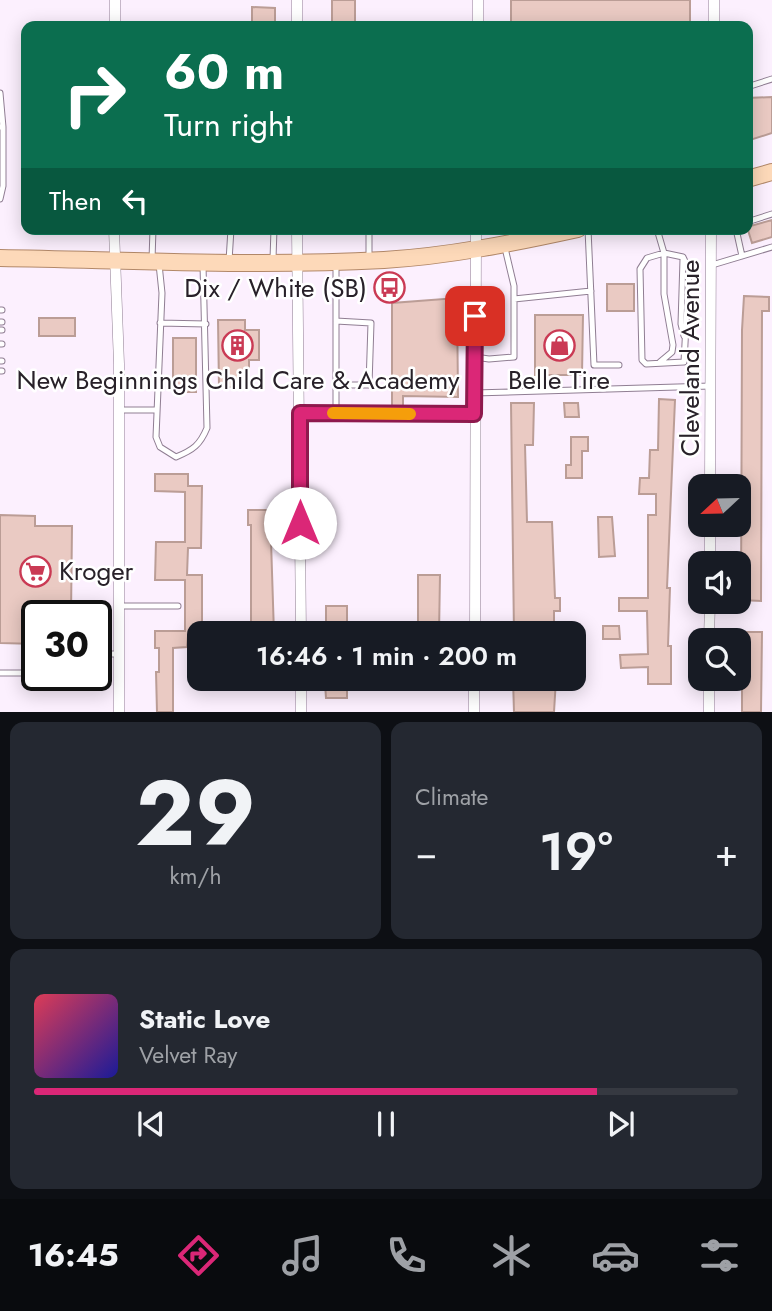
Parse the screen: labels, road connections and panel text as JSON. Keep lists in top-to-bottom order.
{
  "streets": {
    "street": ["Cleveland Avenue"]
  },
  "places": {
    "bus stop": ["Dix / White (SB)"],
    "building": ["New Beginnings Child Care & Academy"],
    "shop": ["Belle Tire"],
    "supermarket": ["Kroger"]
  },
  "north": "left",
  "page": {
    "turn": ["60 m", "Turn right"],
    "then": "Then",
    "limit": "30",
    "trip": "16:46 · 1 min · 200 m",
    "tile": [
      ["29", "km/h"],
      "Climate"
    ],
    "heat": ["−", "19°", "+"],
    "song": ["Static Love", "Velvet Ray"],
    "tabs": "16:45"
  }
}
